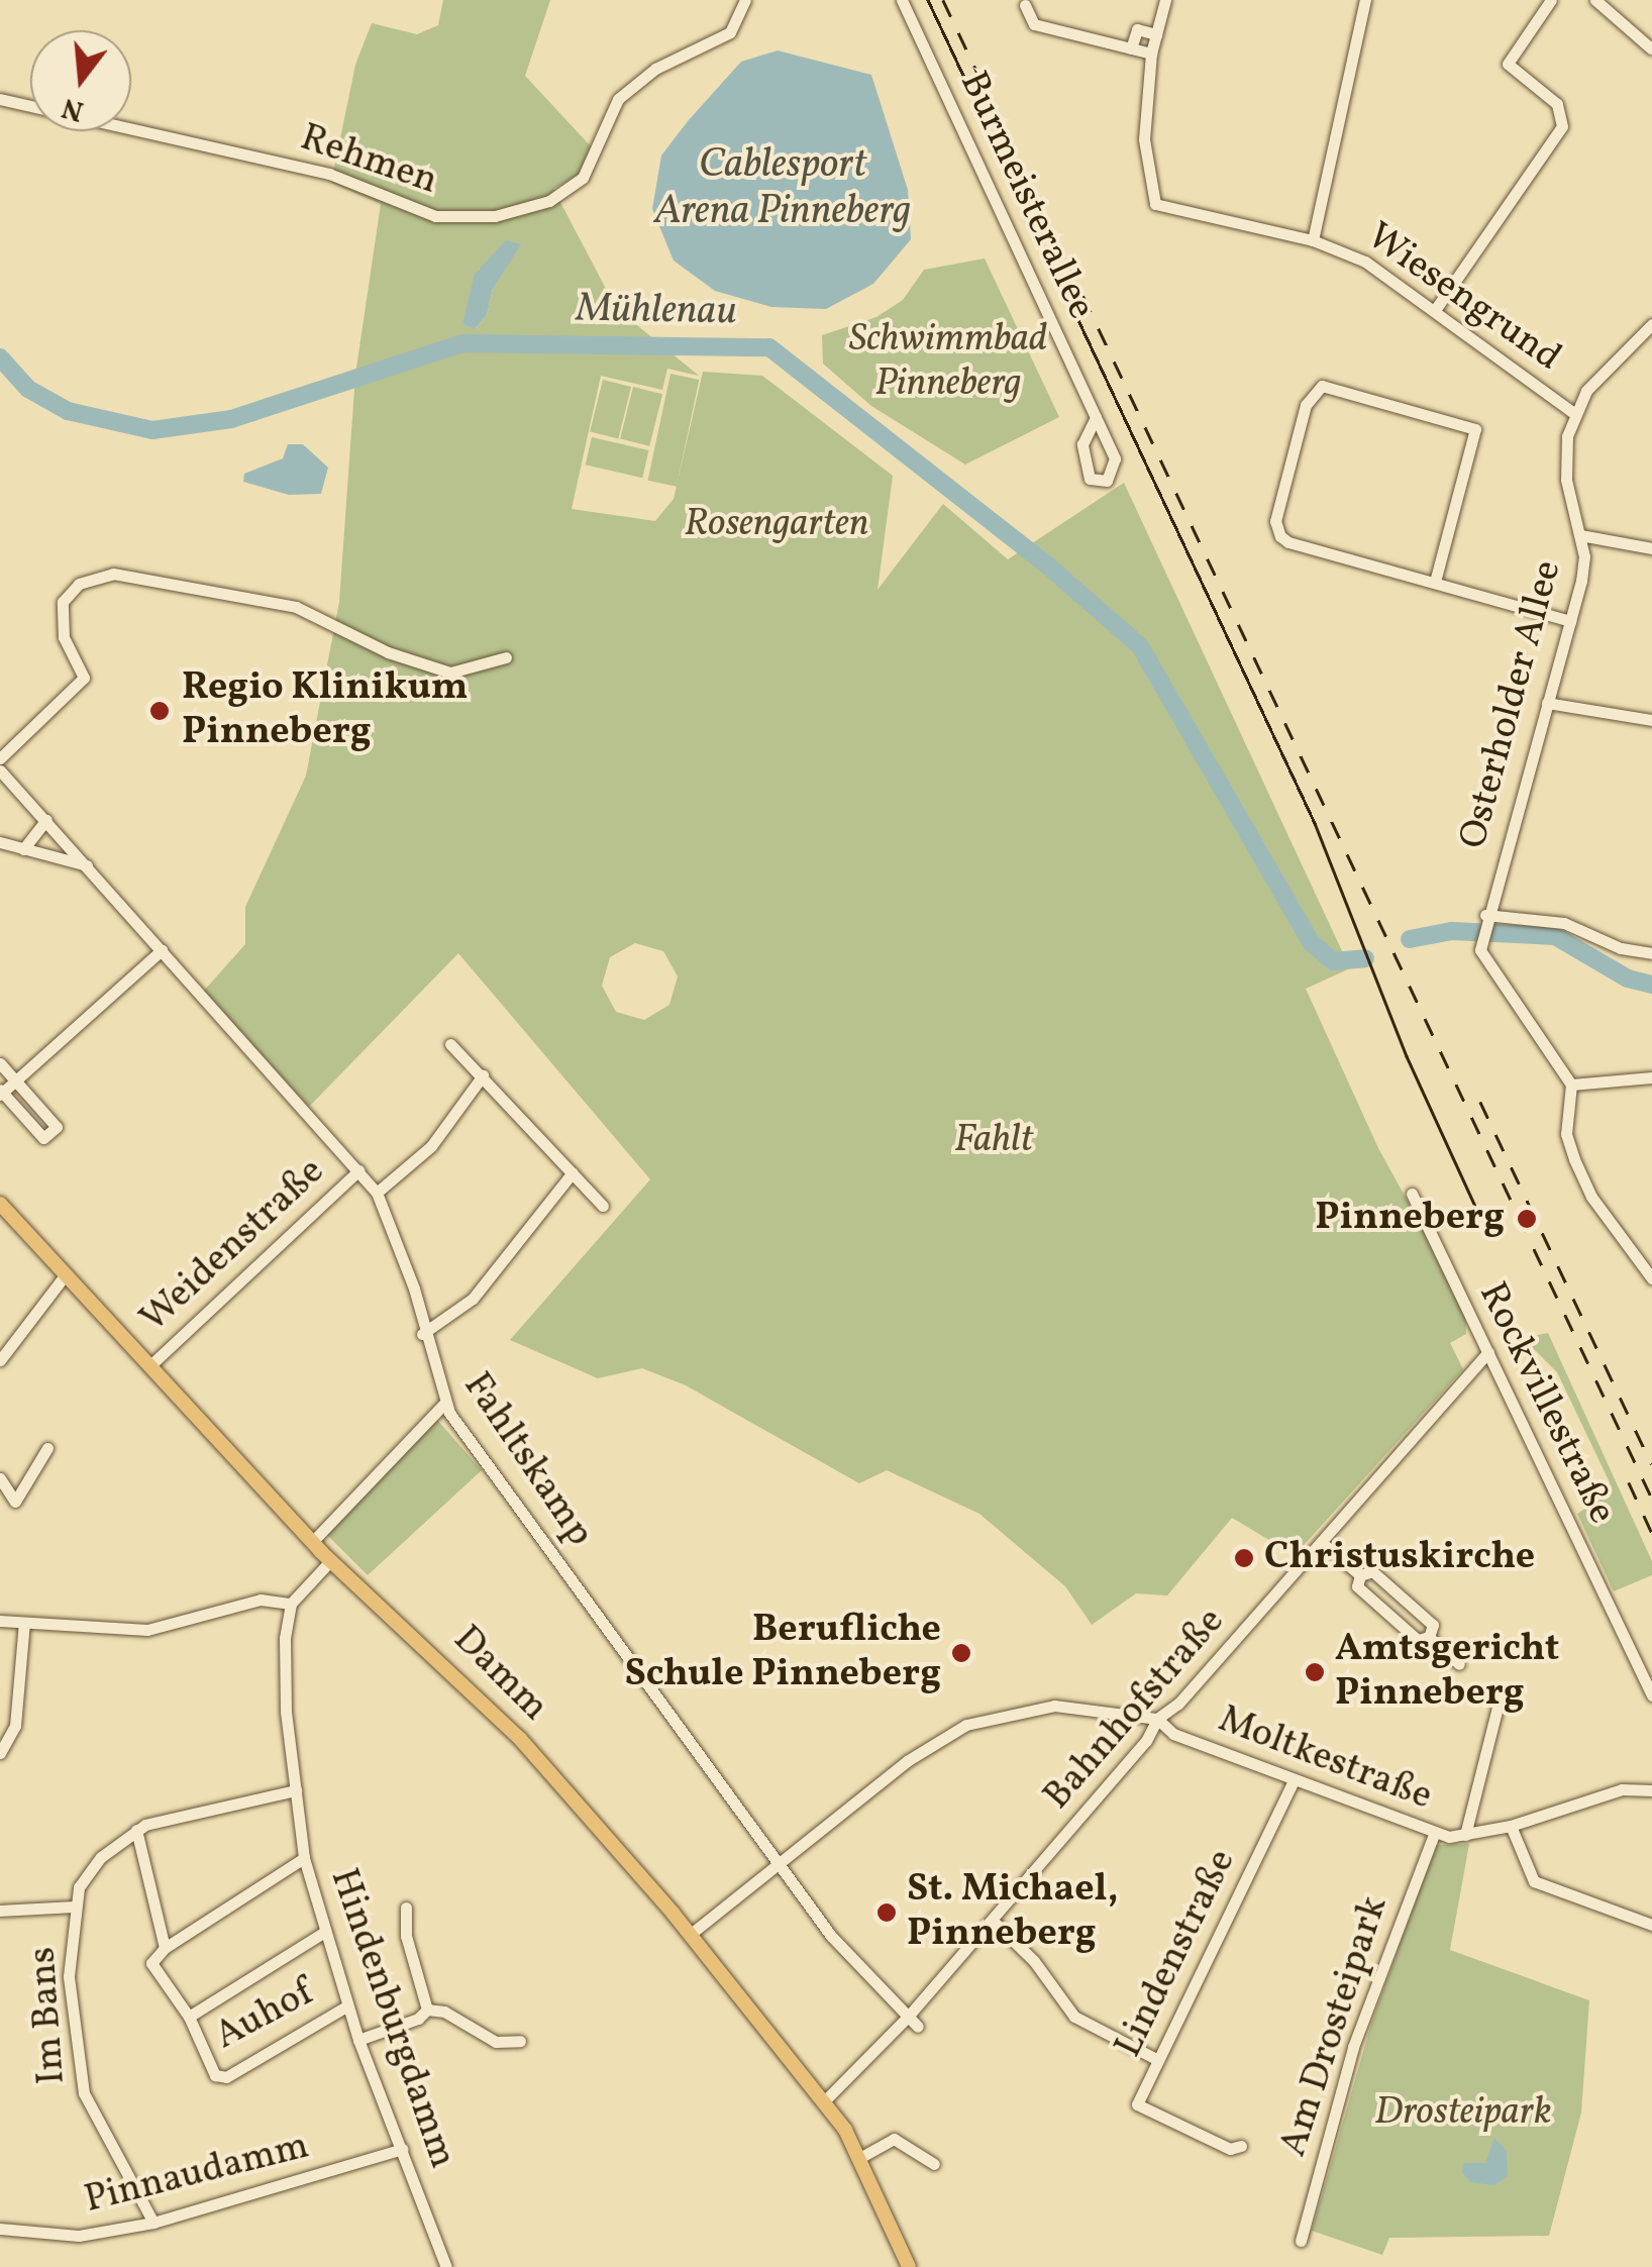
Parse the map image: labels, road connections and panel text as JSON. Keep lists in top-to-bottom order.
{
  "streets": {
    "main road": ["Damm"],
    "street": [
      "Rehmen",
      "Burmeisterallee",
      "Wiesengrund",
      "Osterholder Allee",
      "Weidenstraße",
      "Rockvillestraße",
      "Fahltskamp",
      "Bahnhofstraße",
      "Moltkestraße",
      "Lindenstraße",
      "Im Bans",
      "Auhof",
      "Hindenburgdamm",
      "Am Drosteipark",
      "Pinnaudamm"
    ]
  },
  "crossings": [
    ["Wiesengrund", "Osterholder Allee"],
    ["Weidenstraße", "Fahltskamp"],
    ["Weidenstraße", "Damm"],
    ["Rockvillestraße", "Bahnhofstraße"],
    ["Fahltskamp", "Bahnhofstraße"],
    ["Damm", "Bahnhofstraße"],
    ["Bahnhofstraße", "Moltkestraße"],
    ["Moltkestraße", "Lindenstraße"],
    ["Moltkestraße", "Am Drosteipark"],
    ["Im Bans", "Auhof"],
    ["Im Bans", "Hindenburgdamm"],
    ["Im Bans", "Pinnaudamm"],
    ["Auhof", "Hindenburgdamm"],
    ["Hindenburgdamm", "Pinnaudamm"]
  ],
  "water": ["Cablesport Arena Pinneberg", "Mühlenau"],
  "parks": [
    "Schwimmbad Pinneberg",
    "Rosengarten",
    "Fahlt",
    "Drosteipark"
  ],
  "places": [
    "Regio Klinikum Pinneberg",
    "Pinneberg",
    "Christuskirche",
    "Berufliche Schule Pinneberg",
    "Amtsgericht Pinneberg",
    "St. Michael, Pinneberg"
  ],
  "north": "bottom"
}
